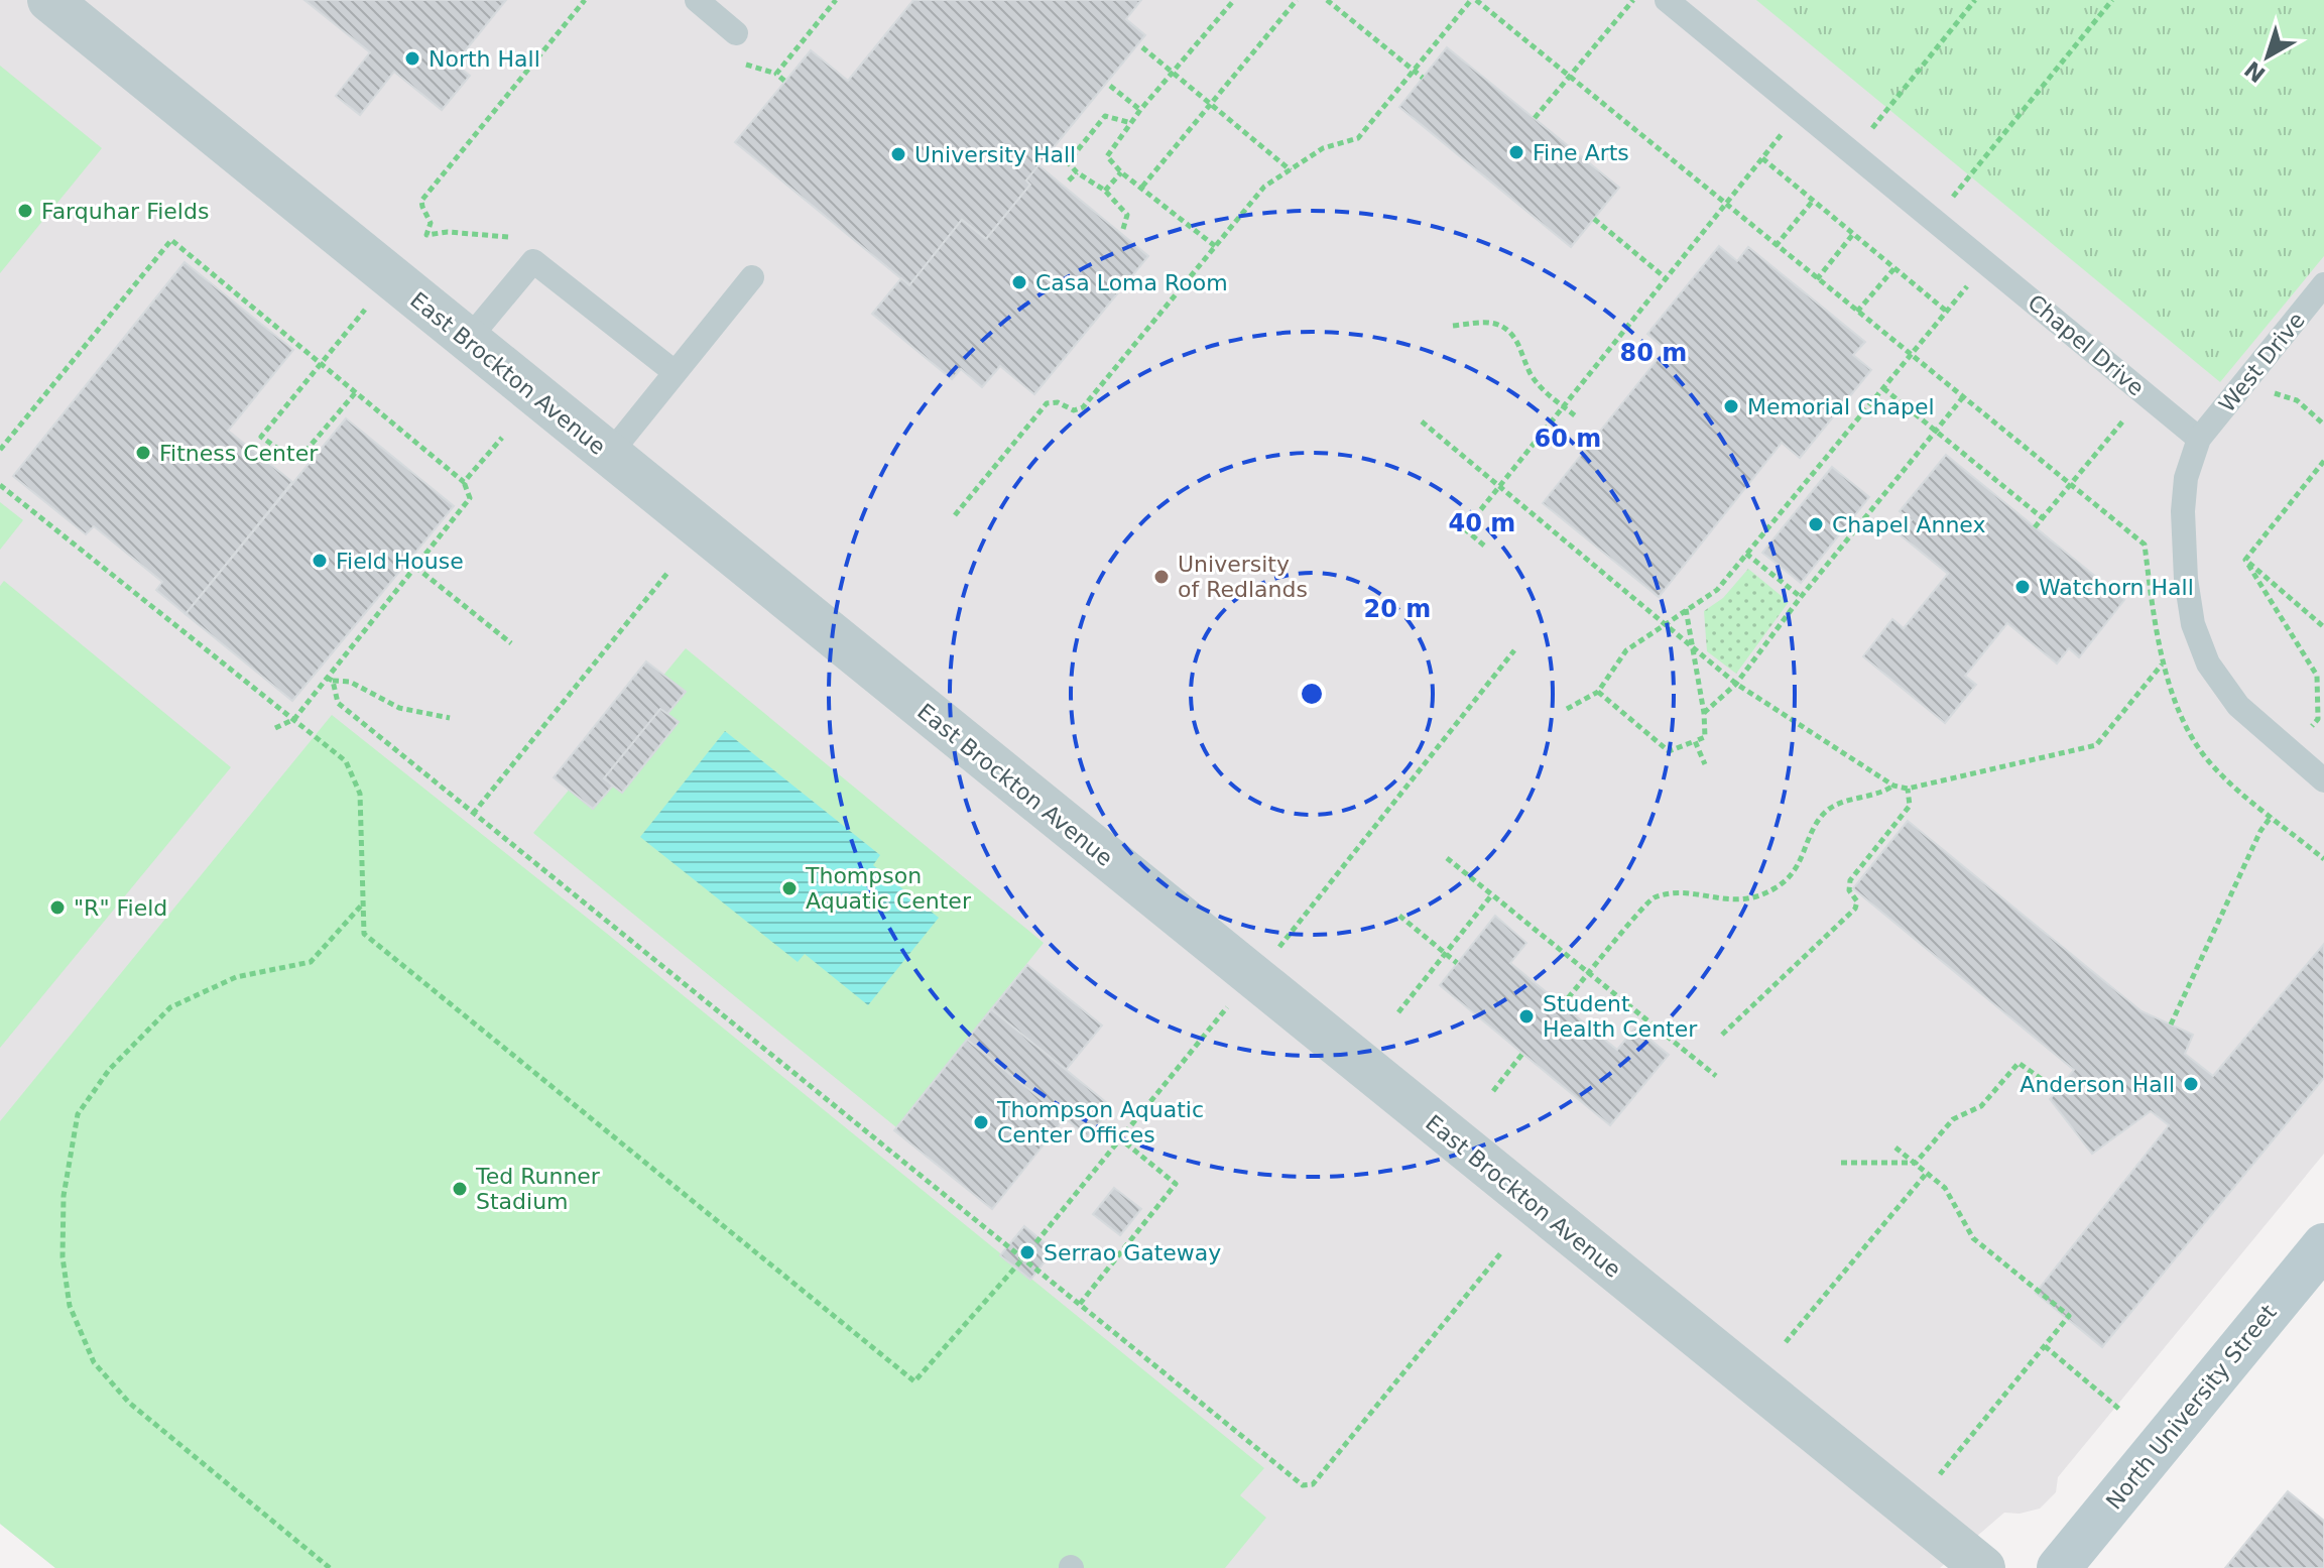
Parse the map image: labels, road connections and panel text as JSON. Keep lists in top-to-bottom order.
{
  "streets": {
    "street": ["East Brockton Avenue", "North University Street"],
    "lane": ["Chapel Drive", "West Drive"]
  },
  "crossings": [
    ["Chapel Drive", "West Drive"]
  ],
  "places": [
    "North Hall",
    "Fine Arts",
    "University Hall",
    "Farquhar Fields",
    "Casa Loma Room",
    "Memorial Chapel",
    "Fitness Center",
    "Chapel Annex",
    "Field House",
    "University of Redlands",
    "Watchorn Hall",
    "Thompson Aquatic Center",
    "\"R\" Field",
    "Student Health Center",
    "Anderson Hall",
    "Thompson Aquatic Center Offices",
    "Ted Runner Stadium",
    "Serrao Gateway"
  ],
  "north": "bottom left",
  "rings": [
    "80 m",
    "60 m",
    "40 m",
    "20 m"
  ]
}
